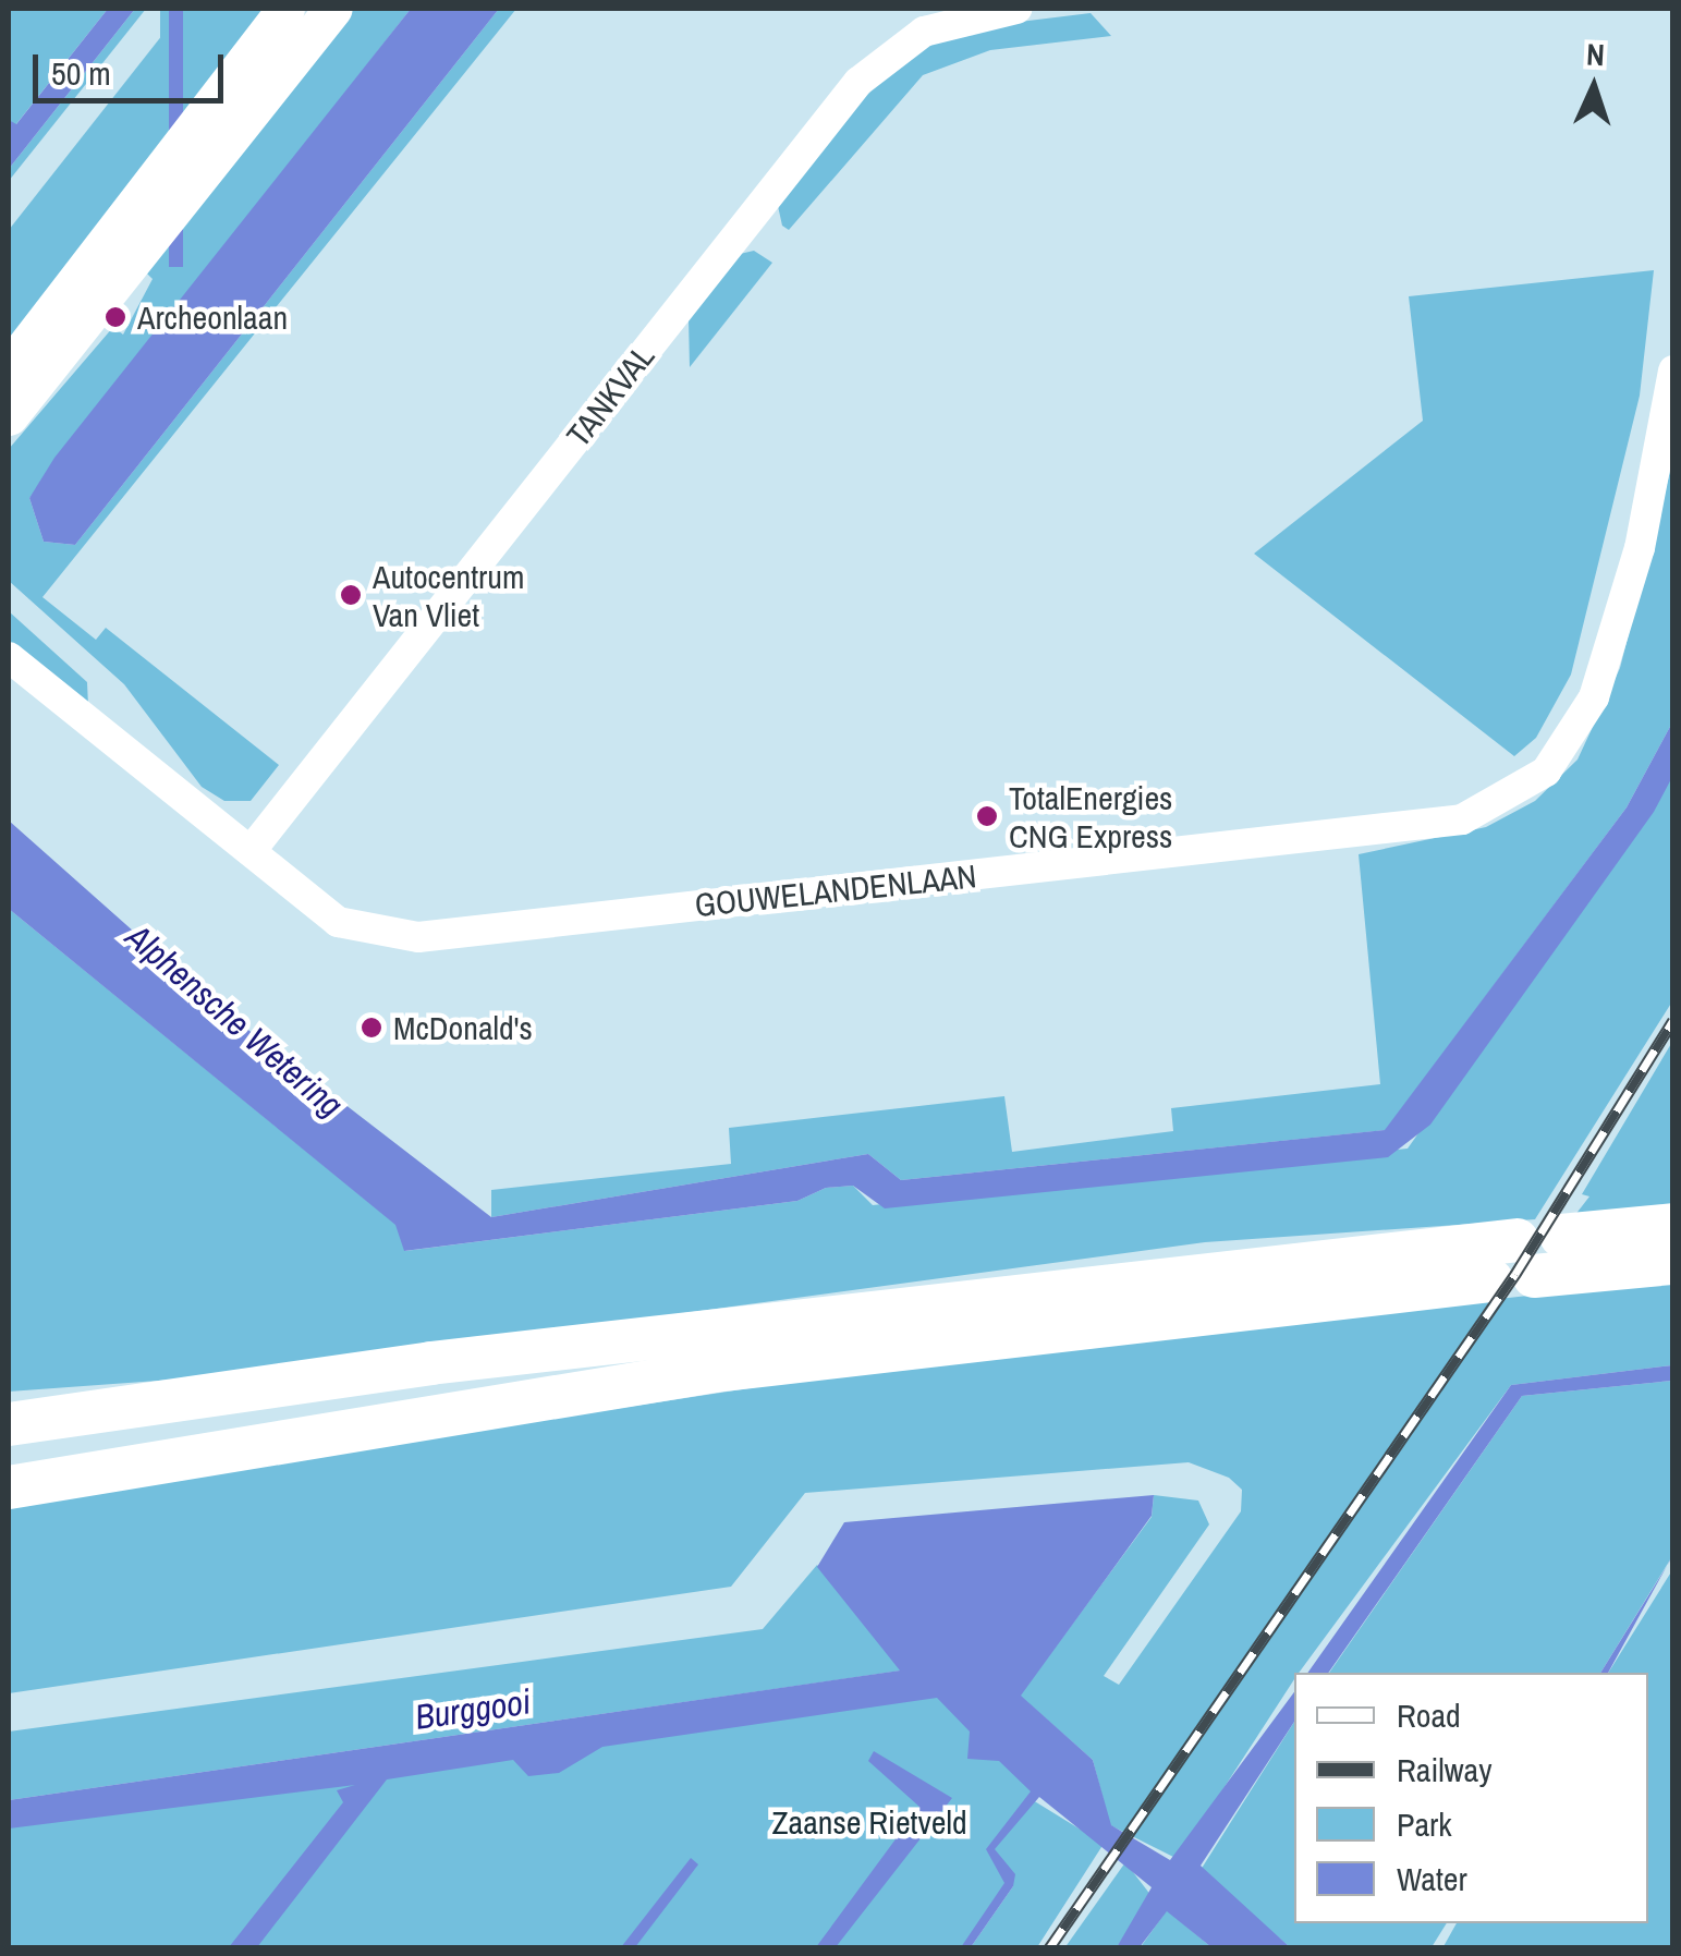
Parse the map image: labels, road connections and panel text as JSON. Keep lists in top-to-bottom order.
{
  "streets": {
    "street": ["TANKVAL", "GOUWELANDENLAAN"]
  },
  "crossings": [
    ["TANKVAL", "GOUWELANDENLAAN"]
  ],
  "water": ["Alphensche Wetering", "Burggooi"],
  "parks": ["Zaanse Rietveld"],
  "places": [
    "Archeonlaan",
    "Autocentrum Van Vliet",
    "TotalEnergies CNG Express",
    "McDonald's"
  ],
  "legend": [
    "Road",
    "Railway",
    "Park",
    "Water"
  ],
  "scale_bar": "50 m",
  "north": "top"
}
